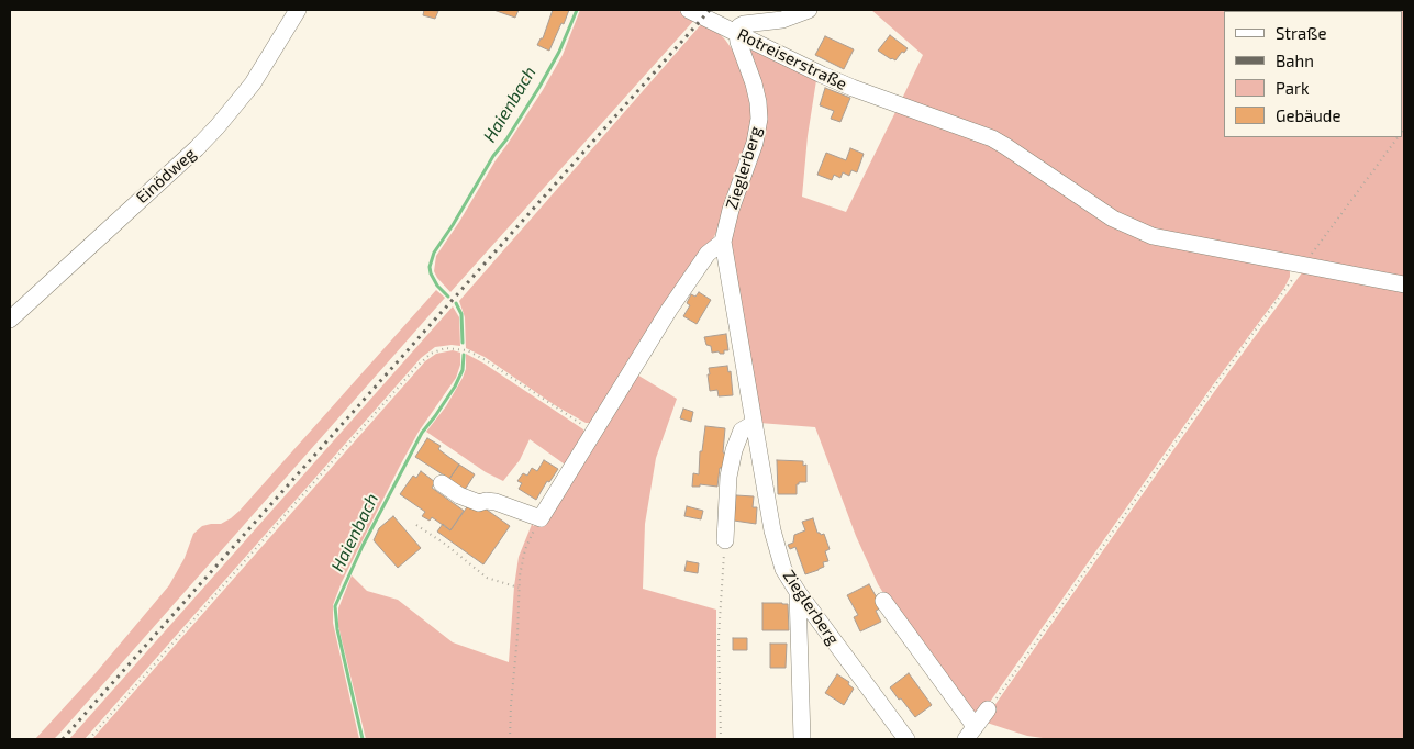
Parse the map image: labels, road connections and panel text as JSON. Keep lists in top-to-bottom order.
{
  "streets": {
    "street": ["Rotreiserstraße", "Zieglerberg", "Einödweg"]
  },
  "crossings": [
    ["Rotreiserstraße", "Zieglerberg"]
  ],
  "water": ["Haienbach"],
  "legend": [
    "Straße",
    "Bahn",
    "Park",
    "Gebäude"
  ]
}
